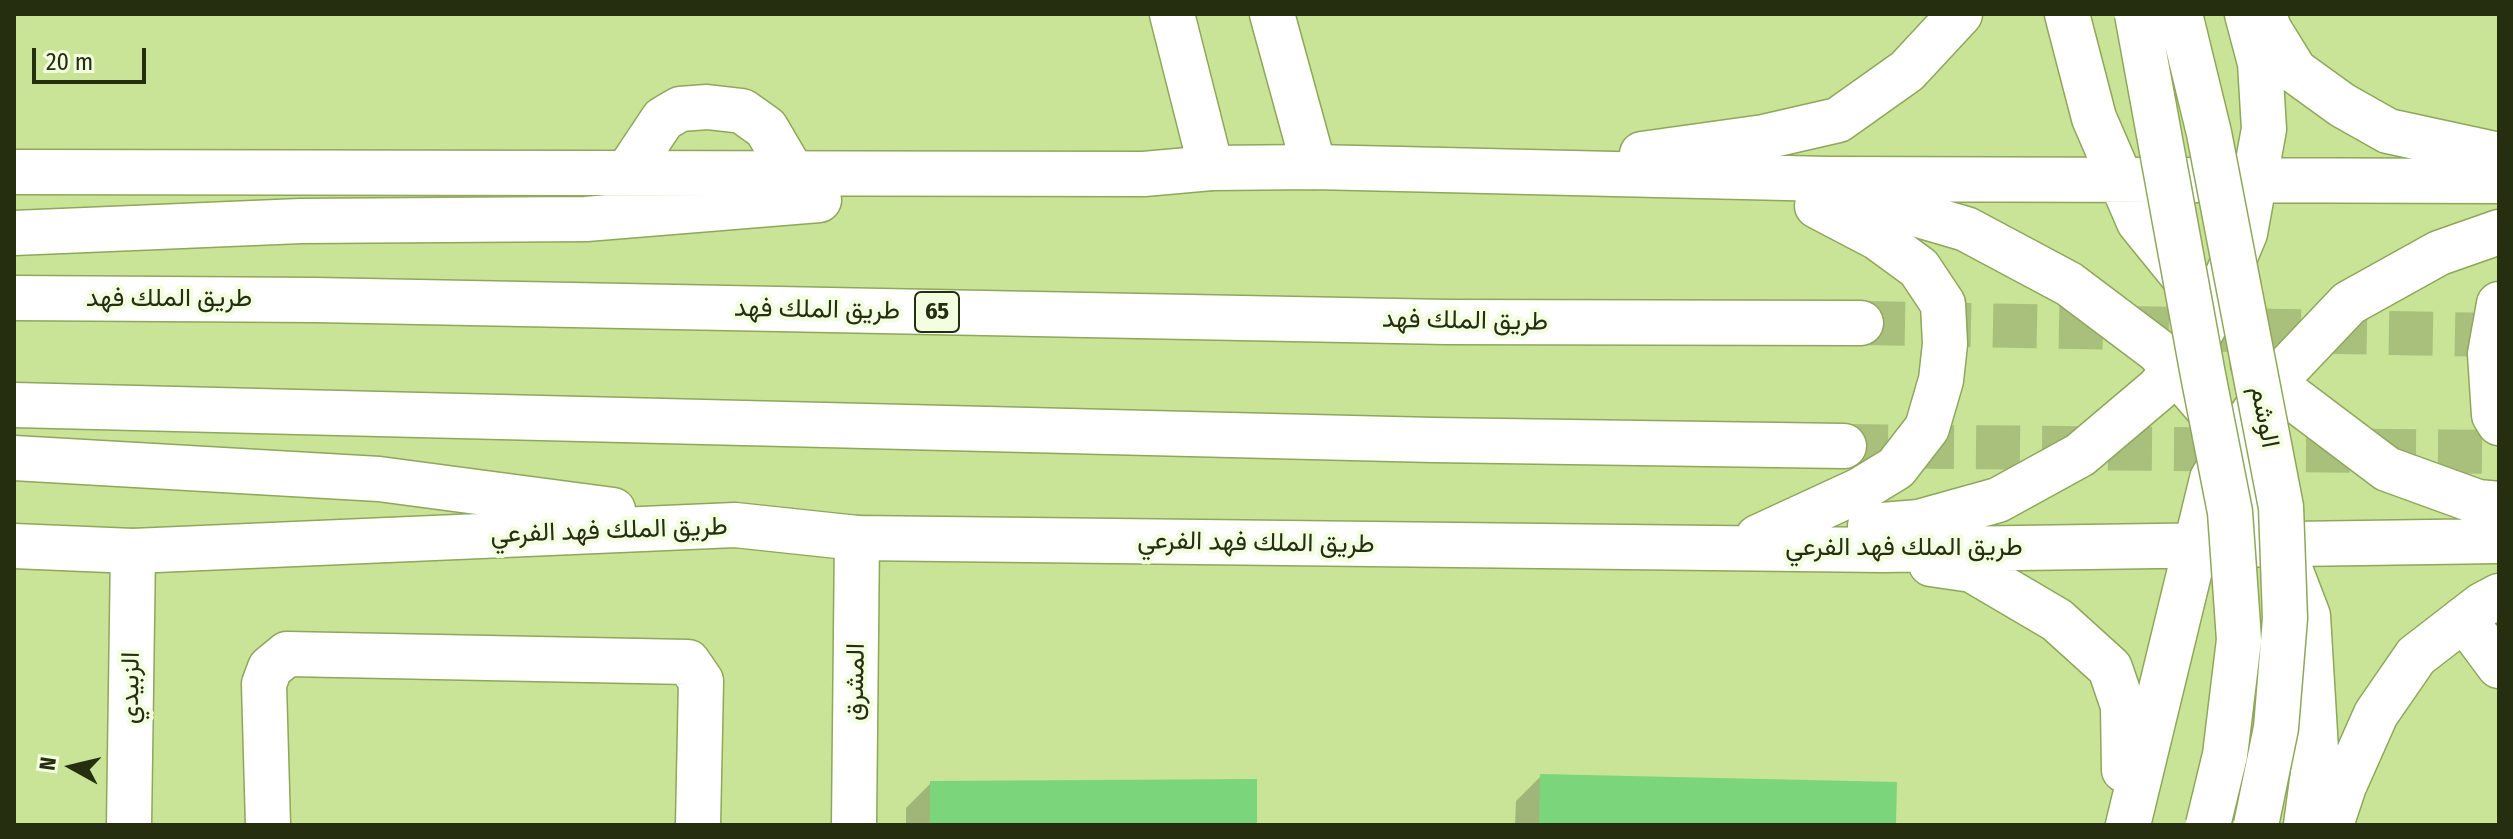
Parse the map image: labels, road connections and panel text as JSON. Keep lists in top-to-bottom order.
{
  "streets": {
    "main road": [
      "طريق الملك فهد",
      "65",
      "الوشم",
      "طريق الملك فهد الفرعي",
      "المشرق",
      "الزبيدي"
    ]
  },
  "crossings": [
    ["طريق الملك فهد الفرعي", "المشرق"],
    ["طريق الملك فهد الفرعي", "الزبيدي"]
  ],
  "scale_bar": "20 m",
  "north": "left"
}
